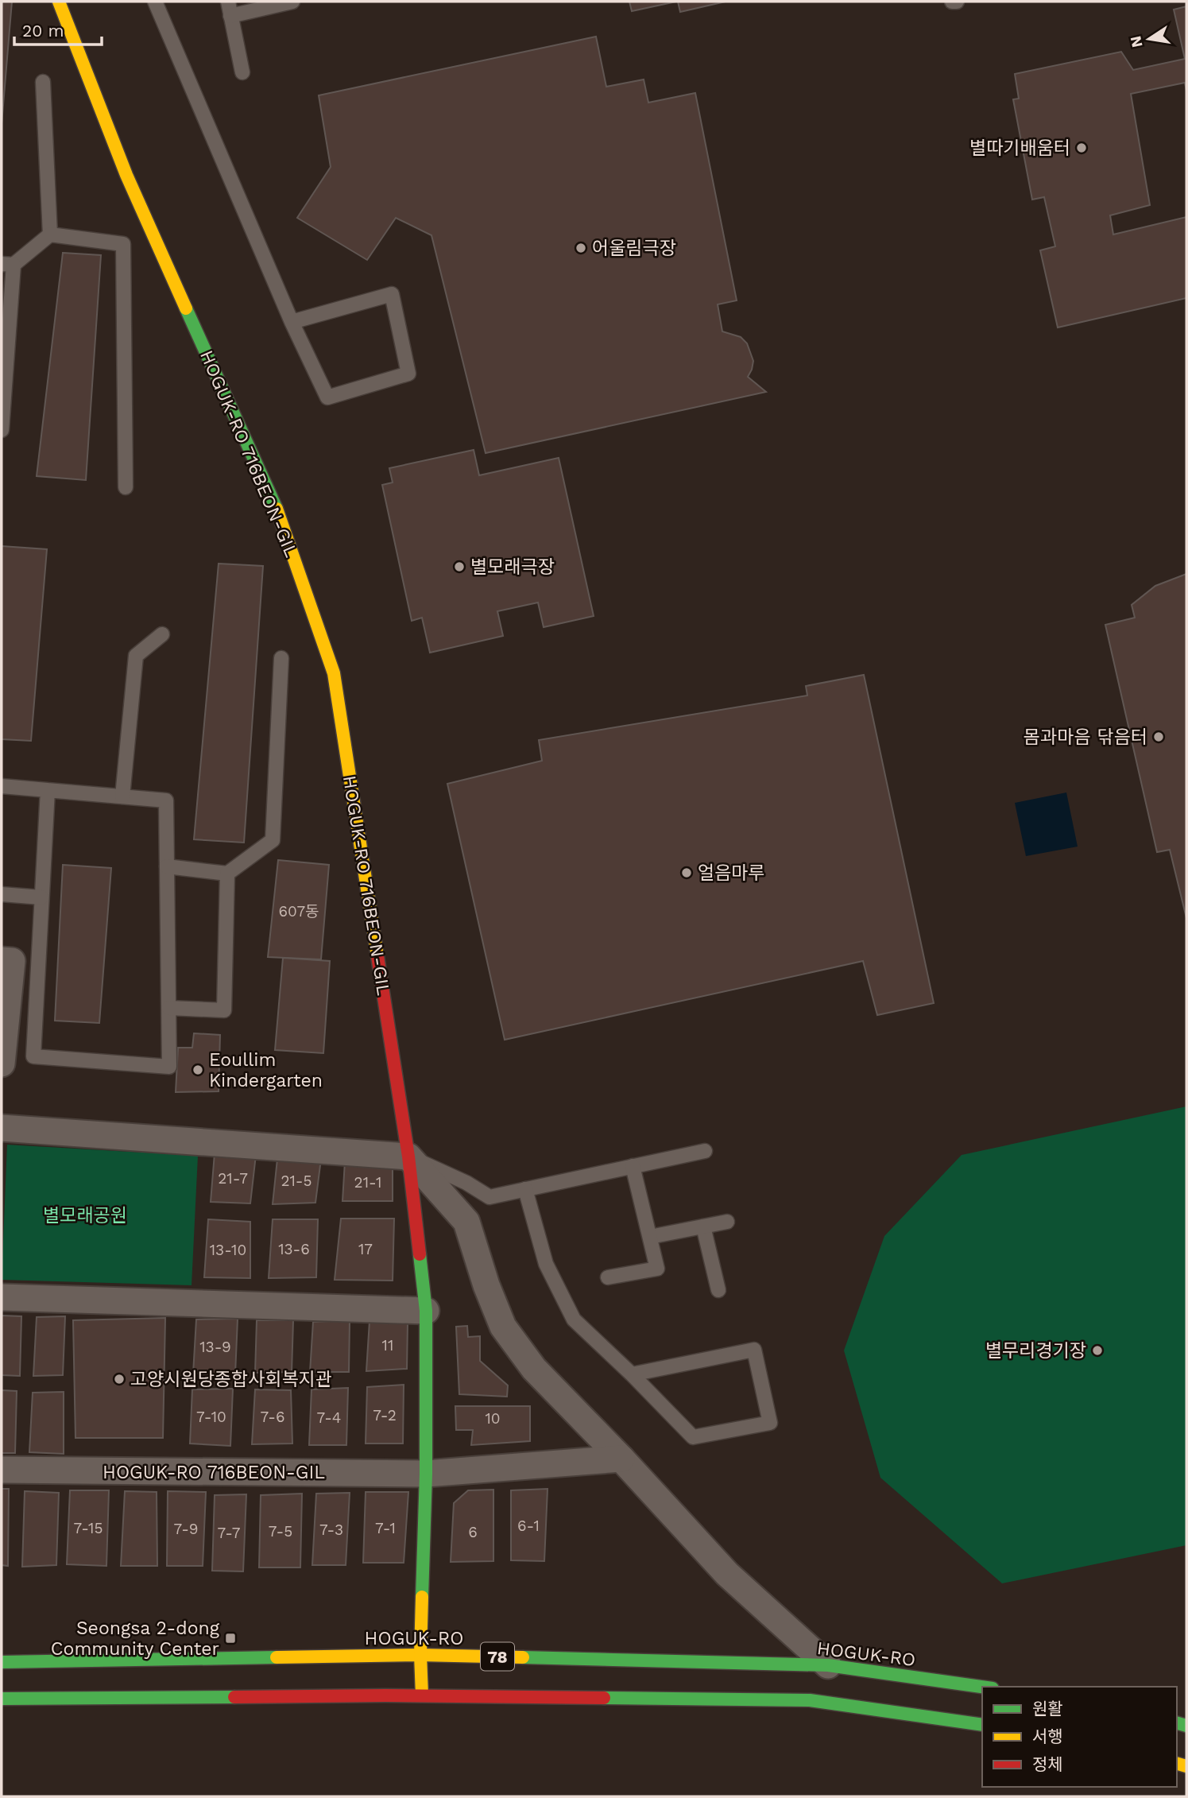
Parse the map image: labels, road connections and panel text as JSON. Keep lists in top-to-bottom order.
{
  "streets": {
    "main road": ["HOGUK-RO 716BEON-GIL", "HOGUK-RO", "78"]
  },
  "crossings": [
    ["HOGUK-RO 716BEON-GIL", "HOGUK-RO"],
    ["HOGUK-RO 716BEON-GIL", "78"]
  ],
  "parks": ["별모래공원"],
  "places": {
    "other": [
      "별따기배움터",
      "어울림극장",
      "별모래극장",
      "몸과마음 닦음터",
      "얼음마루",
      "Eoullim Kindergarten",
      "별무리경기장",
      "고양시원당종합사회복지관"
    ],
    "transit": ["Seongsa 2-dong Community Center"]
  },
  "house_numbers": [
    "607동",
    "21-7",
    "21-5",
    "21-1",
    "13-6",
    "17",
    "13-10",
    "11",
    "13-9",
    "7-2",
    "7-10",
    "7-6",
    "7-4",
    "10",
    "6-1",
    "7-15",
    "7-1",
    "7-9",
    "7-3",
    "7-5",
    "6",
    "7-7"
  ],
  "legend": ["원활", "서행", "정체"],
  "scale_bar": "20 m",
  "north": "left"
}
